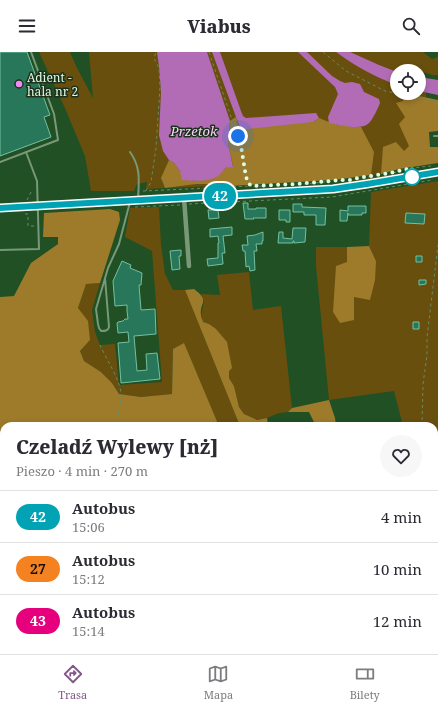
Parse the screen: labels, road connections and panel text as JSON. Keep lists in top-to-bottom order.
{
  "water": ["Przetok"],
  "places": ["Adient - hala nr 2"],
  "lines": ["bus line 42"],
  "page": {
    "header": "Viabus",
    "on_map": "42",
    "heading": ["Czeladź Wylewy [nż]", "Pieszo · 4 min · 270 m"],
    "list": [
      {
        "mark": "42",
        "name": "Autobus",
        "note": "15:06",
        "value": "4 min"
      },
      {
        "mark": "27",
        "name": "Autobus",
        "note": "15:12",
        "value": "10 min"
      },
      {
        "mark": "43",
        "name": "Autobus",
        "note": "15:14",
        "value": "12 min"
      }
    ],
    "tabs": ["Trasa", "Mapa", "Bilety"]
  }
}
